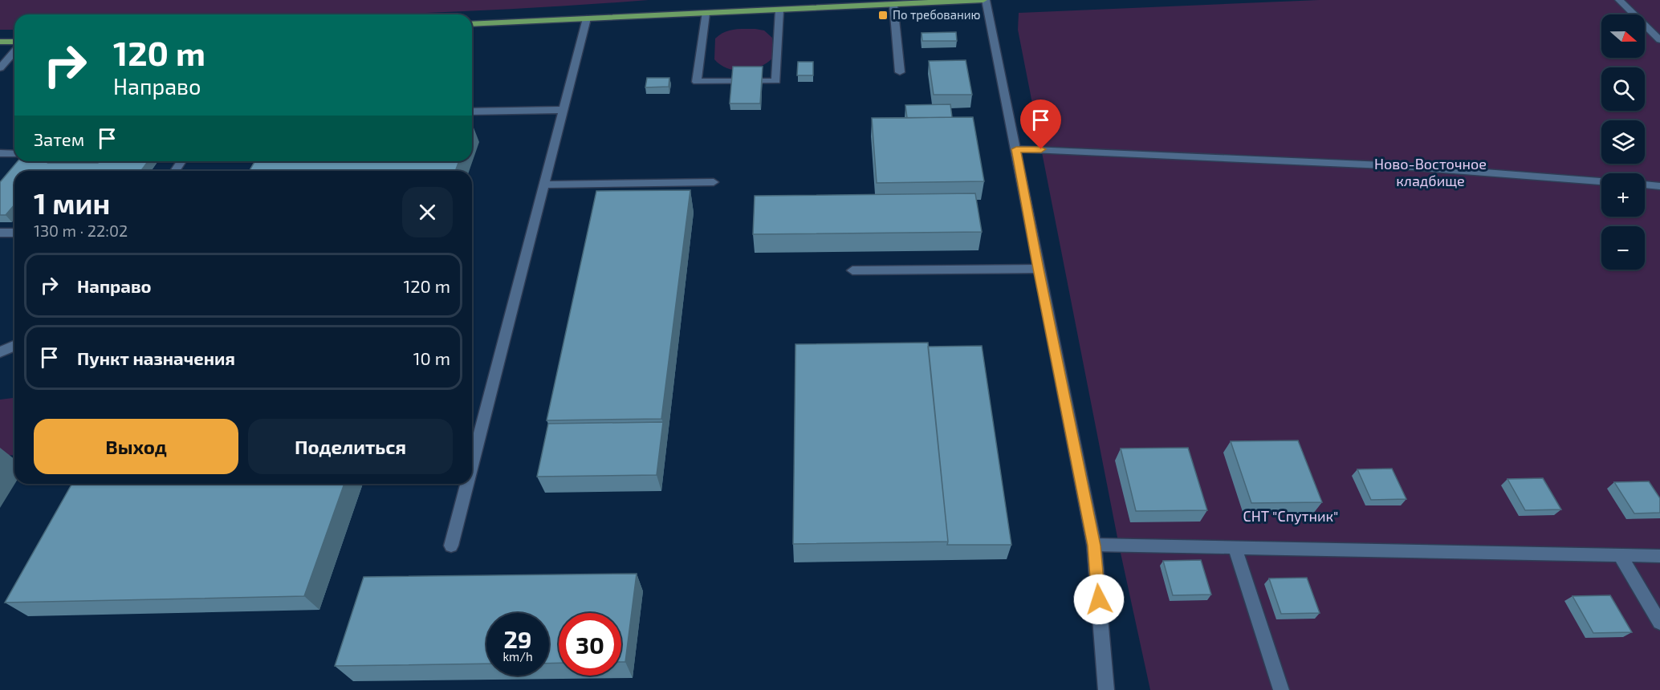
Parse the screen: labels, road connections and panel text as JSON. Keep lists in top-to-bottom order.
{
  "parks": ["Ново-Восточное кладбище", "СНТ \"Спутник\""],
  "places": {
    "transit": ["По требованию"]
  },
  "north": "right",
  "page": {
    "map_buttons": ["+", "−"],
    "turn": ["120 m", "Направо"],
    "then": "Затем",
    "heading": ["1 мин", "130 m · 22:02"],
    "list": [
      {
        "name": "Направо",
        "value": "120 m"
      },
      {
        "name": "Пункт назначения",
        "value": "10 m"
      }
    ],
    "buttons": ["Выход", "Поделиться"],
    "speed": "29 km/h",
    "limit": "30"
  }
}
